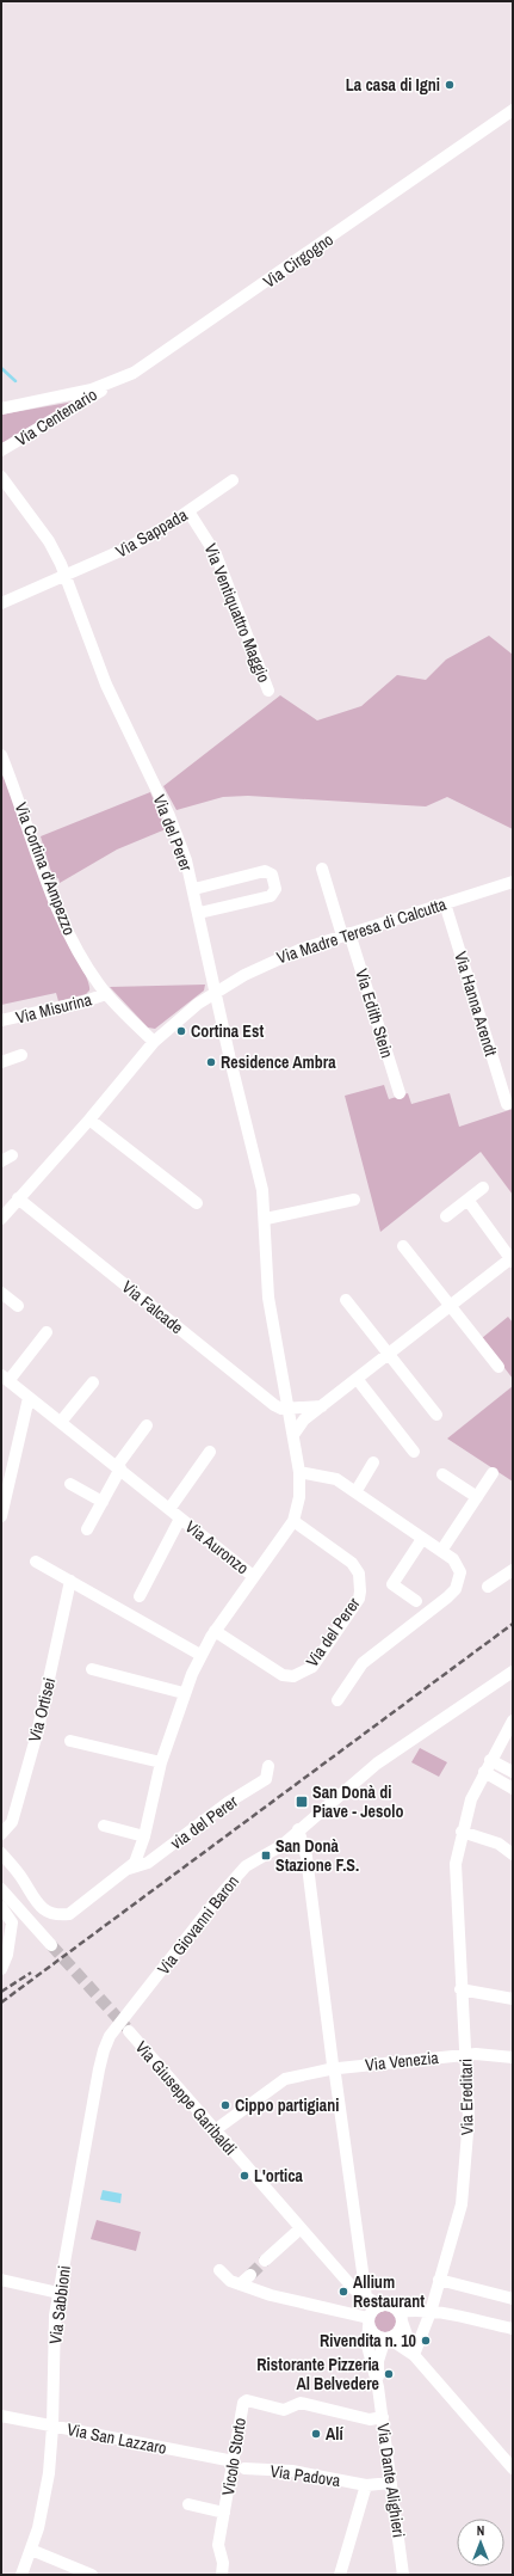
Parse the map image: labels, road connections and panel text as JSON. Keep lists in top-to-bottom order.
{
  "streets": {
    "street": [
      "Via Cirgogno",
      "Via Centenario",
      "Via Sappada",
      "Via Ventiquattro Maggio",
      "Via del Perer",
      "Via Cortina d'Ampezzo",
      "Via Madre Teresa di Calcutta",
      "Via Hanna Arendt",
      "Via Misurina",
      "Via Edith Stein",
      "Via Falcade",
      "Via Auronzo",
      "Via Ortisei",
      "via del Perer",
      "Via Giovanni Baron",
      "Via Venezia",
      "Via Ereditari",
      "Via Giuseppe Garibaldi",
      "Via Sabbioni",
      "Via San Lazzaro",
      "Vicolo Storto",
      "Via Padova",
      "Via Dante Alighieri"
    ]
  },
  "crossings": [
    ["Via Cirgogno", "Via Centenario"],
    ["Via Sappada", "Via Ventiquattro Maggio"],
    ["Via Sappada", "Via del Perer"],
    ["Via del Perer", "Via Madre Teresa di Calcutta"],
    ["Via del Perer", "Via Falcade"],
    ["Via del Perer", "Via Auronzo"],
    ["Via del Perer", "via del Perer"],
    ["Via Cortina d'Ampezzo", "Via Misurina"],
    ["Via Madre Teresa di Calcutta", "Via Hanna Arendt"],
    ["Via Madre Teresa di Calcutta", "Via Edith Stein"],
    ["Via Giovanni Baron", "Via Sabbioni"],
    ["Via Venezia", "Via Ereditari"],
    ["Via Venezia", "Via Giuseppe Garibaldi"],
    ["Via Giuseppe Garibaldi", "Via Dante Alighieri"],
    ["Via Sabbioni", "Via San Lazzaro"],
    ["Via San Lazzaro", "Vicolo Storto"],
    ["Vicolo Storto", "Via Dante Alighieri"],
    ["Via Padova", "Via Dante Alighieri"]
  ],
  "places": {
    "other": [
      "La casa di Igni",
      "Cortina Est",
      "Residence Ambra",
      "Cippo partigiani",
      "L'ortica",
      "Allium Restaurant",
      "Rivendita n. 10",
      "Ristorante Pizzeria Al Belvedere",
      "Alí"
    ],
    "transit": ["San Donà di Piave - Jesolo", "San Donà Stazione F.S."]
  },
  "north": "top"
}
